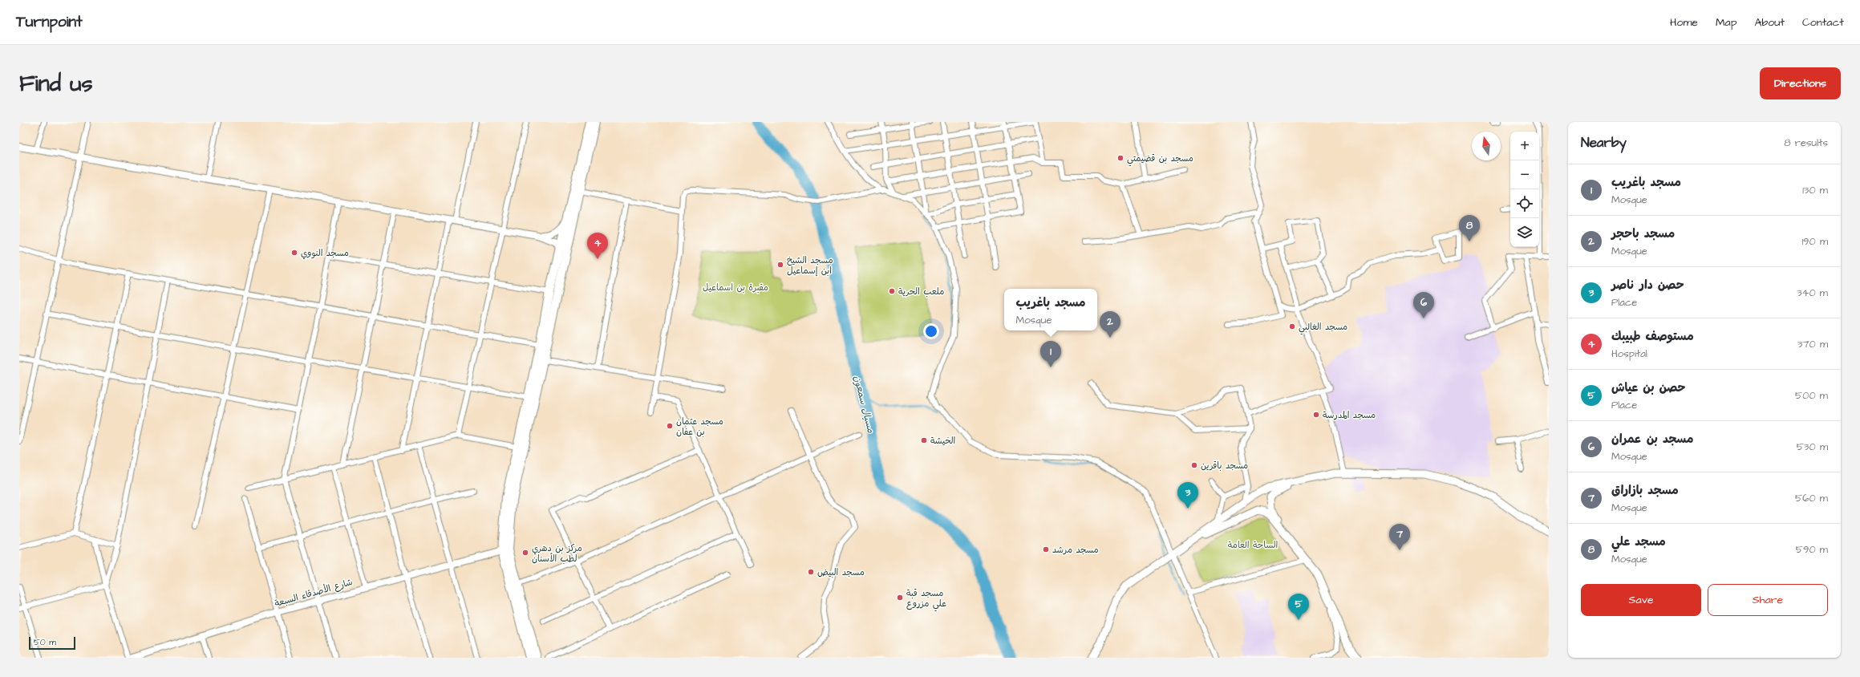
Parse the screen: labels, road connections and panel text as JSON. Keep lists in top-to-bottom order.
{
  "streets": {
    "street": ["شارع الأصدقاء السبعة"]
  },
  "water": ["مسيال سمعون"],
  "parks": ["مقبرة بن اسماعيل", "الساحة العامة"],
  "places": [
    "مسجد بن قضيمتي",
    "مسجد النووي",
    "مسجد الشيخ ابن إسماعيل",
    "ملعب الحرية",
    "مسجد الغالبي",
    "مسجد المدرسة",
    "مسجد عثمان بن عفان",
    "الخيشة",
    "مسجد باقرين",
    "مسجد مرشد",
    "مركز بن دهري لطب الأسنان",
    "مسجد البيض",
    "مسجد قبة علي مزروع"
  ],
  "scale_bar": "50 m",
  "north": "top",
  "page": {
    "header": "Turnpoint",
    "nav": [
      "Home",
      "Map",
      "About",
      "Contact"
    ],
    "buttons": [
      "Directions",
      ["Save", "Share"]
    ],
    "title": "Find us",
    "heading": ["Nearby", "8 results"],
    "map_buttons": ["+", "−"],
    "list": [
      {
        "mark": "1",
        "name": "مسجد باغريب",
        "note": "Mosque",
        "value": "130 m"
      },
      {
        "mark": "2",
        "name": "مسجد باحجر",
        "note": "Mosque",
        "value": "190 m"
      },
      {
        "mark": "3",
        "name": "حصن دار ناصر",
        "note": "Place",
        "value": "340 m"
      },
      {
        "mark": "4",
        "name": "مستوصف طبيبك",
        "note": "Hospital",
        "value": "370 m"
      },
      {
        "mark": "5",
        "name": "حصن بن عياش",
        "note": "Place",
        "value": "500 m"
      },
      {
        "mark": "6",
        "name": "مسجد بن عمران",
        "note": "Mosque",
        "value": "530 m"
      },
      {
        "mark": "7",
        "name": "مسجد بازاراق",
        "note": "Mosque",
        "value": "560 m"
      },
      {
        "mark": "8",
        "name": "مسجد علي",
        "note": "Mosque",
        "value": "590 m"
      }
    ],
    "pins": [
      "8",
      "4",
      "6",
      "2",
      "1",
      "3",
      "7",
      "5"
    ],
    "popup": ["مسجد باغريب", "Mosque"],
    "scale": "50 m"
  }
}
